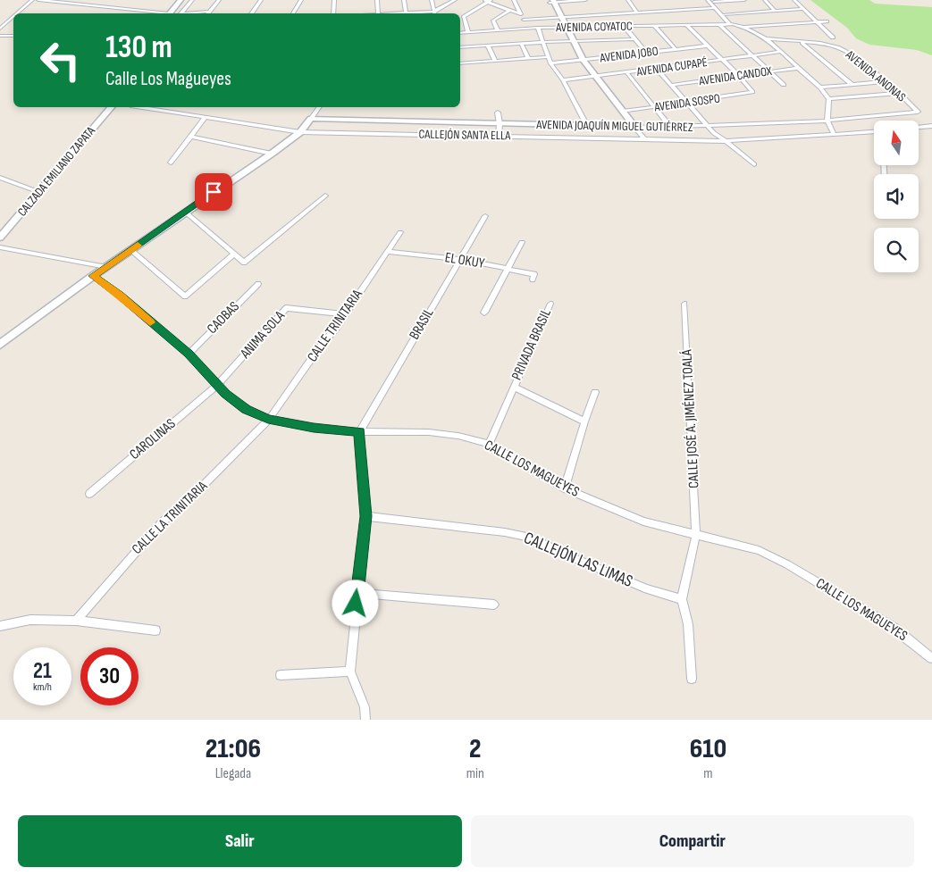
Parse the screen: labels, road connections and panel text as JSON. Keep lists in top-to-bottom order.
{
  "streets": {
    "street": [
      "AVENIDA COYATOC",
      "AVENIDA JOBO",
      "AVENIDA CUPAPÉ",
      "AVENIDA CANDOX",
      "AVENIDA ANONAS",
      "AVENIDA SOSPO",
      "AVENIDA JOAQUÍN MIGUEL GUTIÉRREZ",
      "CALLEJÓN SANTA ELLA",
      "CALZADA EMILIANO ZAPATA",
      "EL OKUY",
      "CAOBAS",
      "BRASIL",
      "CALLE TRINITARIA",
      "ANIMA SOLA",
      "PRIVADA BRASIL",
      "CALLE JOSÉ A. JIMÉNEZ TOALÁ",
      "CAROLINAS",
      "CALLE LOS MAGUEYES",
      "CALLE LA TRINITARIA",
      "CALLEJÓN LAS LIMAS"
    ]
  },
  "crossings": [
    ["AVENIDA CANDOX", "AVENIDA SOSPO"],
    ["AVENIDA ANONAS", "AVENIDA JOAQUÍN MIGUEL GUTIÉRREZ"],
    ["EL OKUY", "BRASIL"],
    ["EL OKUY", "CALLE TRINITARIA"],
    ["CAOBAS", "CALLE LOS MAGUEYES"],
    ["BRASIL", "CALLE LOS MAGUEYES"],
    ["CALLE TRINITARIA", "ANIMA SOLA"],
    ["CALLE TRINITARIA", "CALLE LOS MAGUEYES"],
    ["CALLE TRINITARIA", "CALLE LA TRINITARIA"],
    ["ANIMA SOLA", "CAROLINAS"],
    ["ANIMA SOLA", "CALLE LOS MAGUEYES"],
    ["PRIVADA BRASIL", "CALLE LOS MAGUEYES"],
    ["CALLE JOSÉ A. JIMÉNEZ TOALÁ", "CALLE LOS MAGUEYES"],
    ["CALLE JOSÉ A. JIMÉNEZ TOALÁ", "CALLEJÓN LAS LIMAS"],
    ["CAROLINAS", "CALLE LOS MAGUEYES"],
    ["CALLE LOS MAGUEYES", "CALLE LA TRINITARIA"]
  ],
  "north": "top",
  "page": {
    "turn": ["130 m", "Calle Los Magueyes"],
    "speed": "21 km/h",
    "limit": "30",
    "eta": [
      "21:06",
      "Llegada",
      "2",
      "min",
      "610",
      "m"
    ],
    "buttons": ["Salir", "Compartir"]
  }
}
